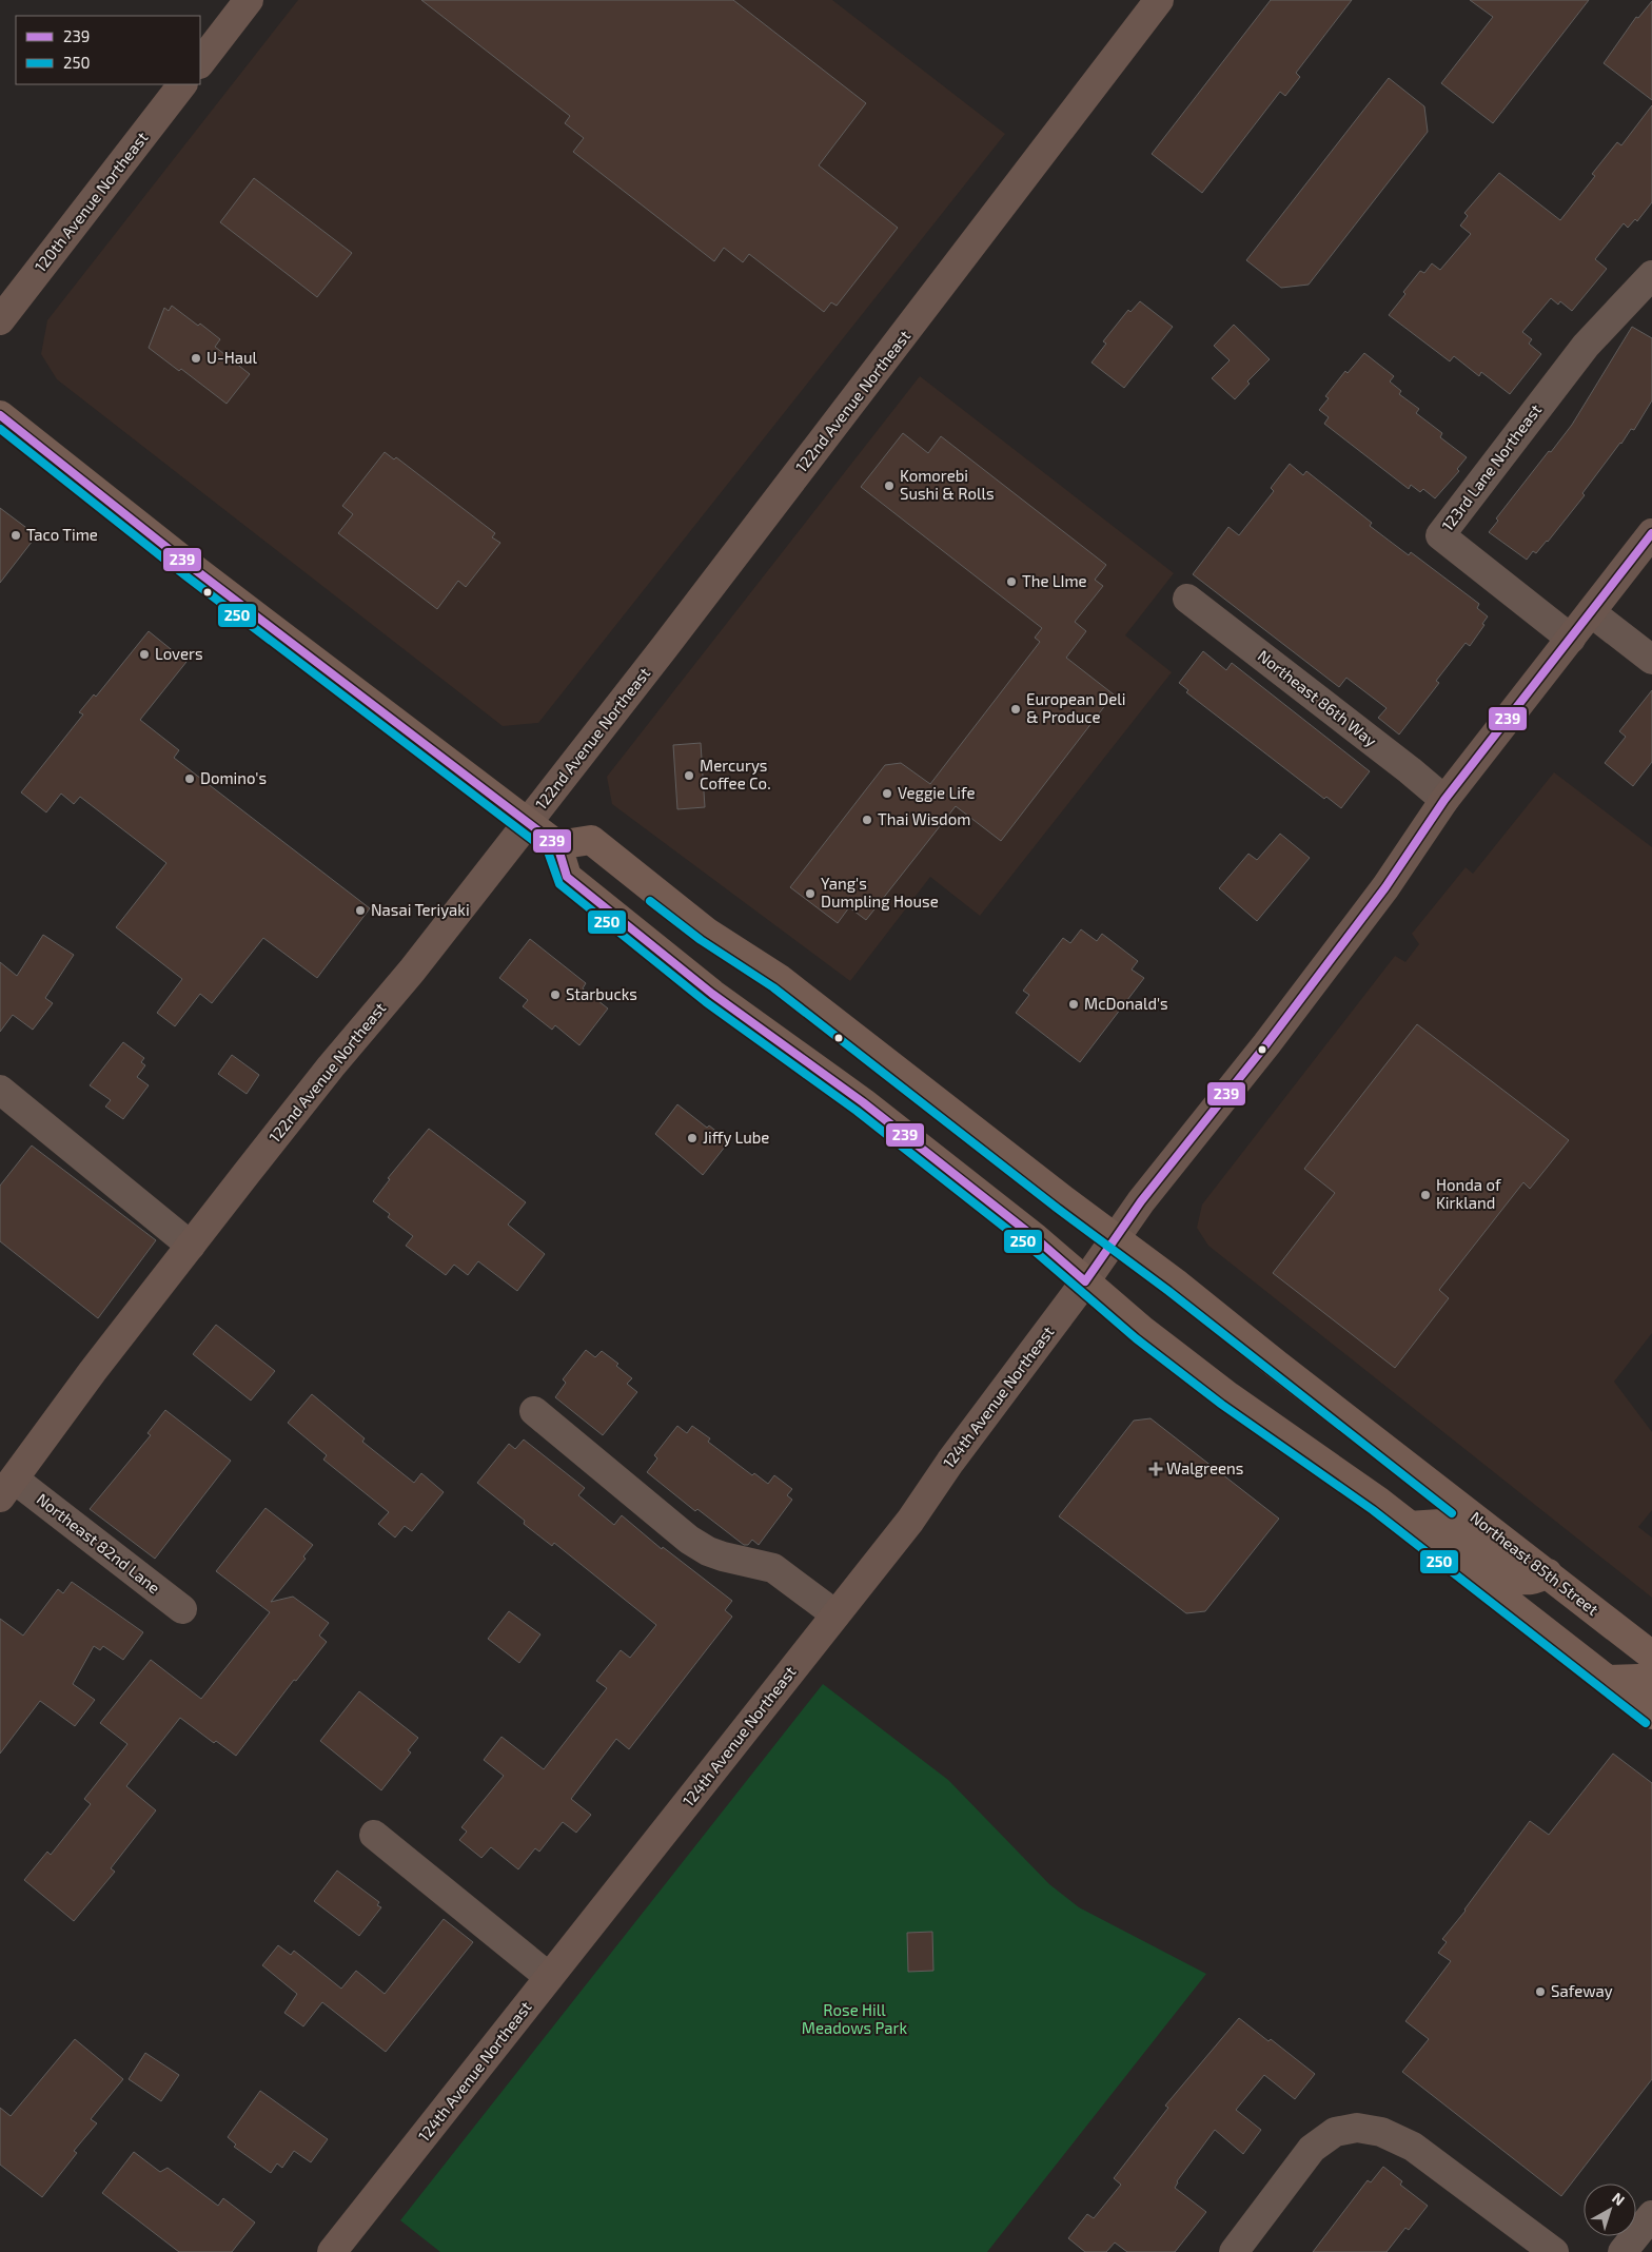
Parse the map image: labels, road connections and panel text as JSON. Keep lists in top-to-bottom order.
{
  "streets": {
    "main road": ["Northeast 85th Street"],
    "street": [
      "120th Avenue Northeast",
      "122nd Avenue Northeast",
      "123rd Lane Northeast",
      "Northeast 86th Way",
      "124th Avenue Northeast",
      "Northeast 82nd Lane"
    ]
  },
  "crossings": [
    ["122nd Avenue Northeast", "Northeast 82nd Lane"],
    ["123rd Lane Northeast", "124th Avenue Northeast"],
    ["Northeast 86th Way", "124th Avenue Northeast"],
    ["124th Avenue Northeast", "Northeast 85th Street"]
  ],
  "parks": ["Rose Hill Meadows Park"],
  "places": {
    "other": [
      "U-Haul",
      "Komorebi Sushi & Rolls",
      "Taco Time",
      "The LIme",
      "Lovers",
      "European Deli & Produce",
      "Mercurys Coffee Co.",
      "Domino's",
      "Veggie Life",
      "Thai Wisdom",
      "Yang's Dumpling House",
      "Nasai Teriyaki",
      "Starbucks",
      "McDonald's",
      "Jiffy Lube",
      "Honda of Kirkland",
      "Safeway"
    ],
    "health": ["Walgreens"]
  },
  "lines": ["transit line 239", "transit line 250"],
  "legend": ["239", "250"],
  "north": "top right"
}
